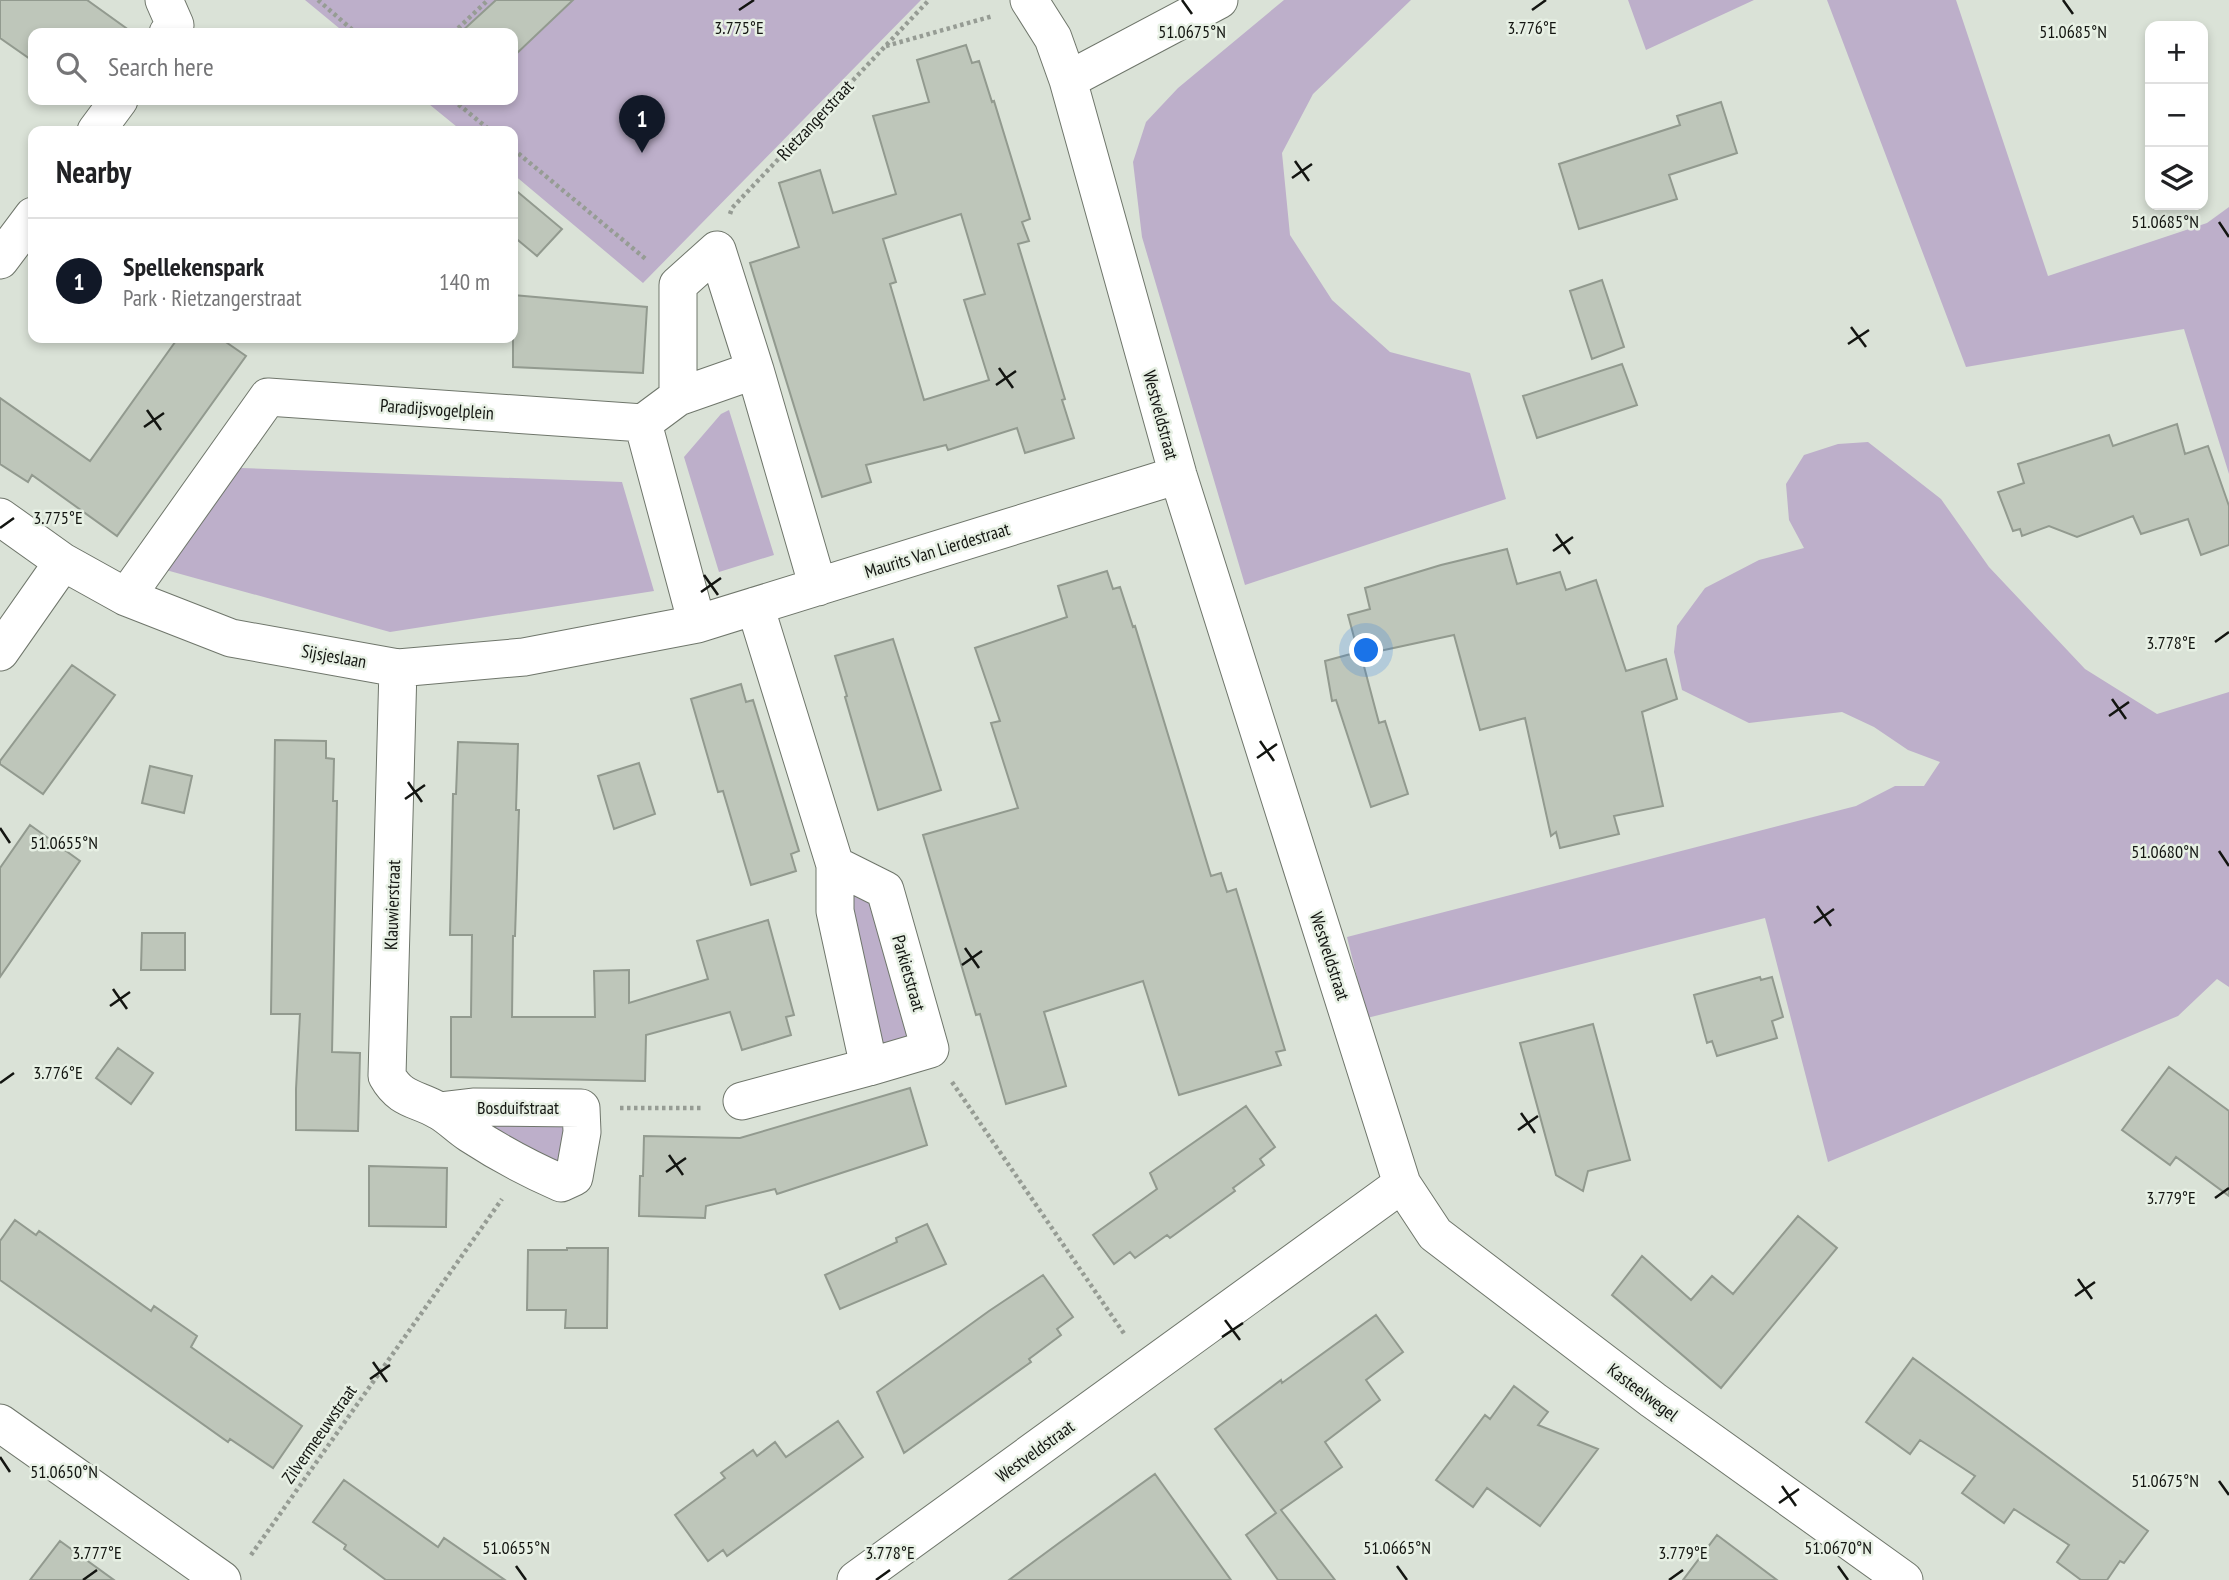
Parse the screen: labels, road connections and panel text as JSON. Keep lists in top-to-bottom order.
{
  "streets": {
    "street": [
      "Paradijsvogelplein",
      "Westveldstraat",
      "Maurits Van Lierdestraat",
      "Sijsjeslaan",
      "Klauwierstraat",
      "Parkietstraat",
      "Bosduifstraat",
      "Kasteelwegel"
    ],
    "path": ["Rietzangerstraat", "Zilvermeeuwstraat"]
  },
  "crossings": [
    ["Paradijsvogelplein", "Sijsjeslaan"],
    ["Westveldstraat", "Maurits Van Lierdestraat"],
    ["Westveldstraat", "Kasteelwegel"],
    ["Maurits Van Lierdestraat", "Sijsjeslaan"],
    ["Sijsjeslaan", "Klauwierstraat"],
    ["Klauwierstraat", "Bosduifstraat"],
    ["Bosduifstraat", "Zilvermeeuwstraat"]
  ],
  "page": {
    "map_buttons": ["+", "−"],
    "search": "Search here",
    "pins": "1",
    "heading": "Nearby",
    "list": [
      {
        "mark": "1",
        "name": "Spellekenspark",
        "note": "Park · Rietzangerstraat",
        "value": "140 m"
      }
    ]
  },
  "coordinates": [
    "3.775°E",
    "3.776°E",
    "51.0675°N",
    "51.0685°N",
    "3.778°E",
    "51.0655°N",
    "51.0680°N",
    "3.779°E",
    "51.0650°N",
    "51.0665°N",
    "51.0670°N",
    "3.777°E"
  ]
}
